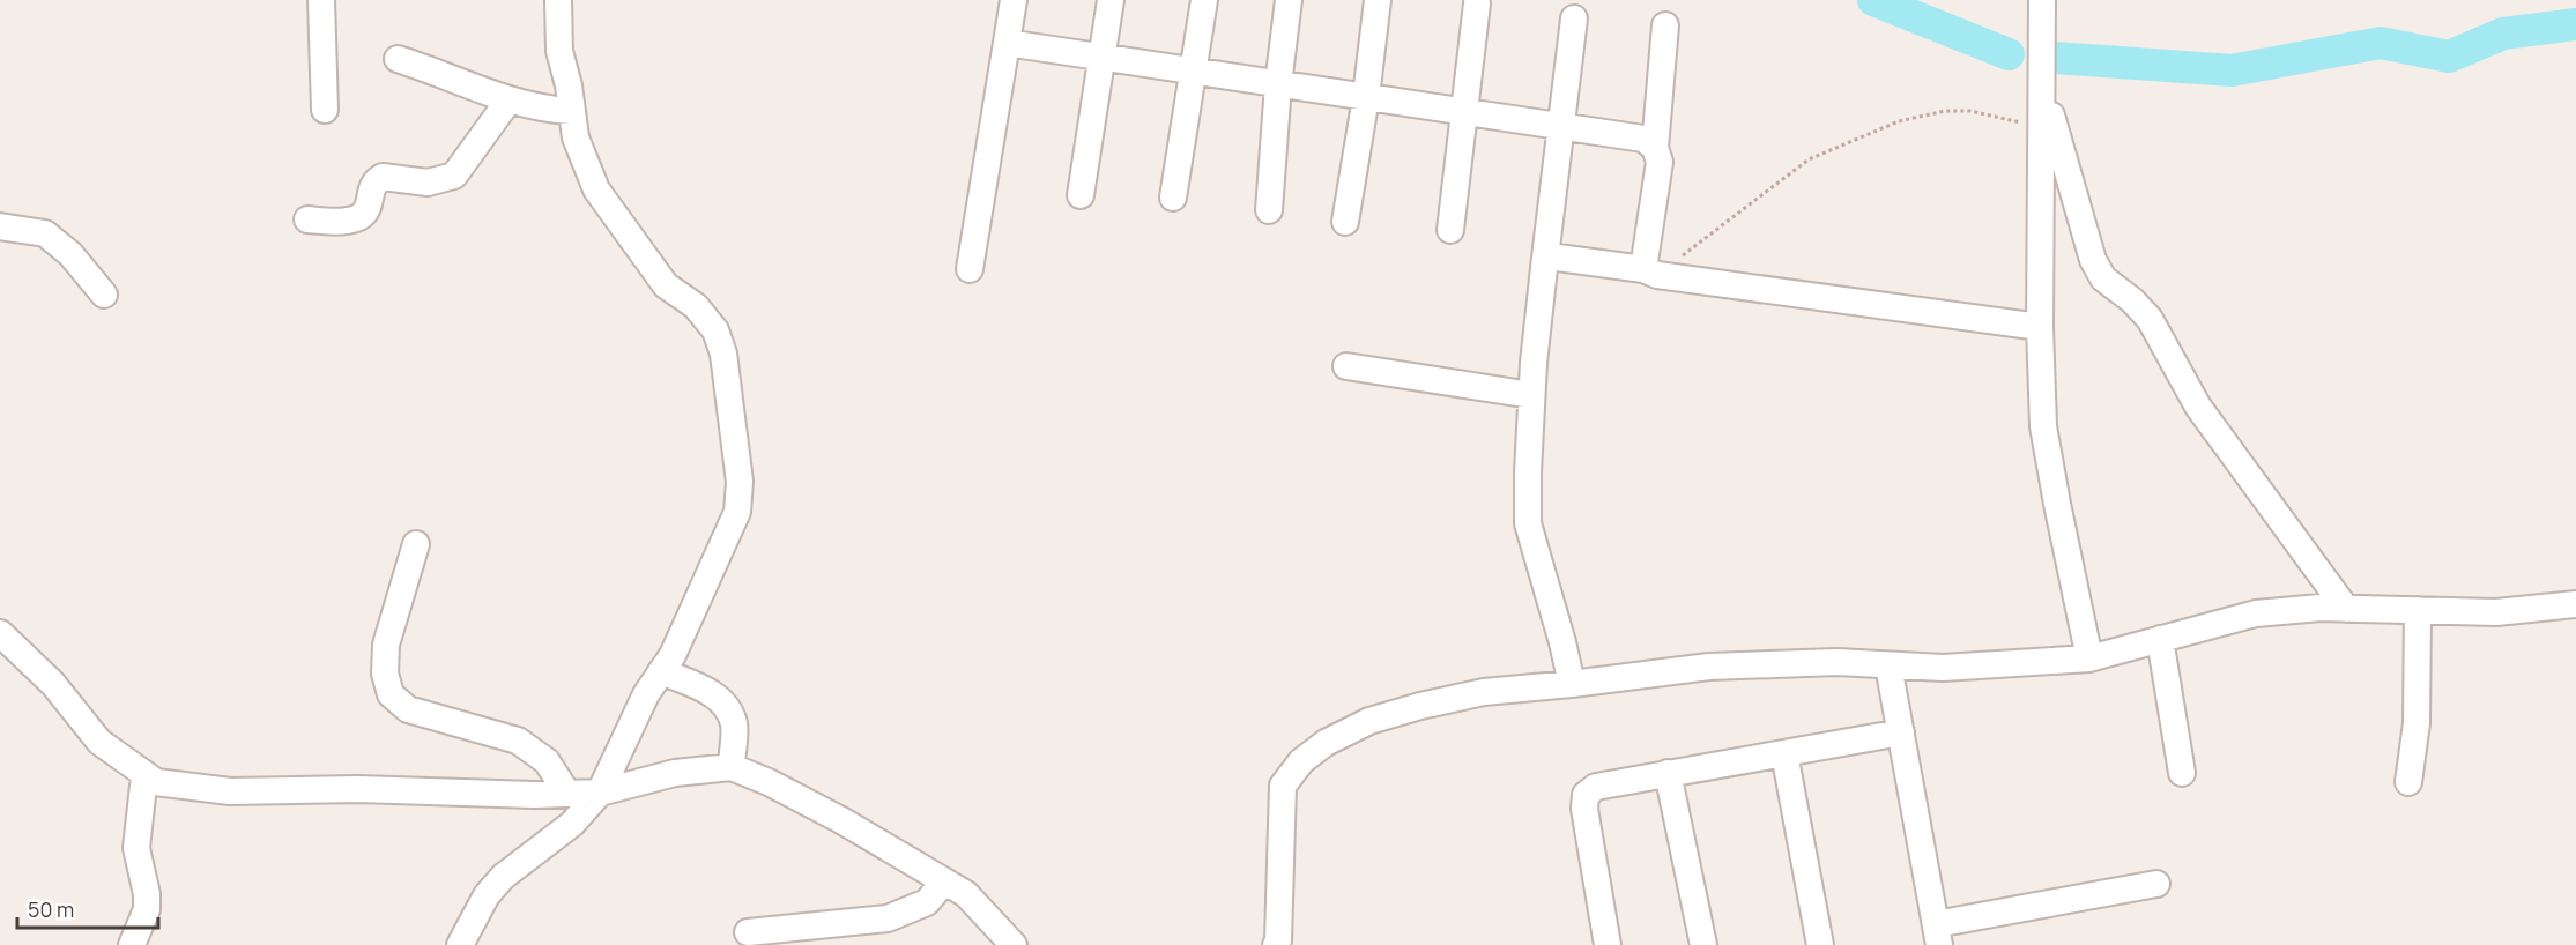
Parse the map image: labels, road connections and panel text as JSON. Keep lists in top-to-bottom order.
{
  "scale_bar": "50 m"
}
